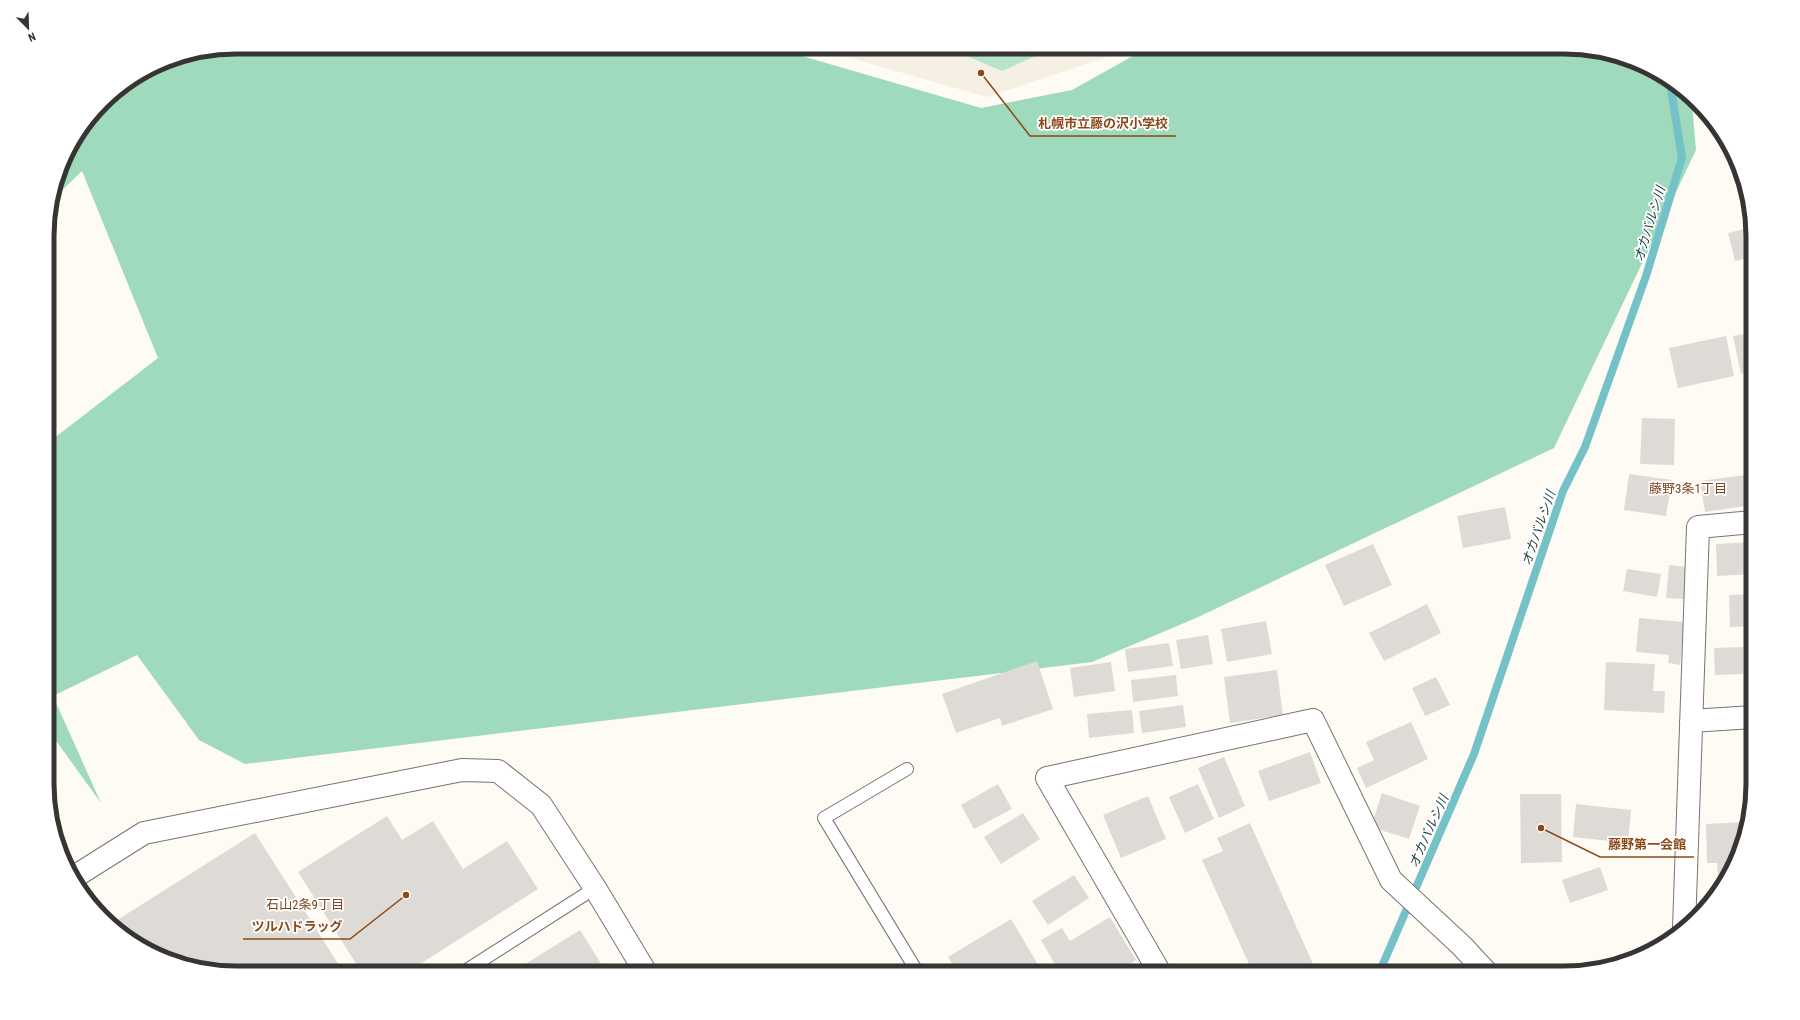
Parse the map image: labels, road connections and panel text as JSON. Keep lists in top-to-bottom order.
{
  "districts": ["藤野3条1丁目", "石山2条9丁目"],
  "water": ["オカバルシ川"],
  "places": ["札幌市立藤の沢小学校", "藤野第一会館", "ツルハドラッグ"],
  "north": "bottom right"
}
